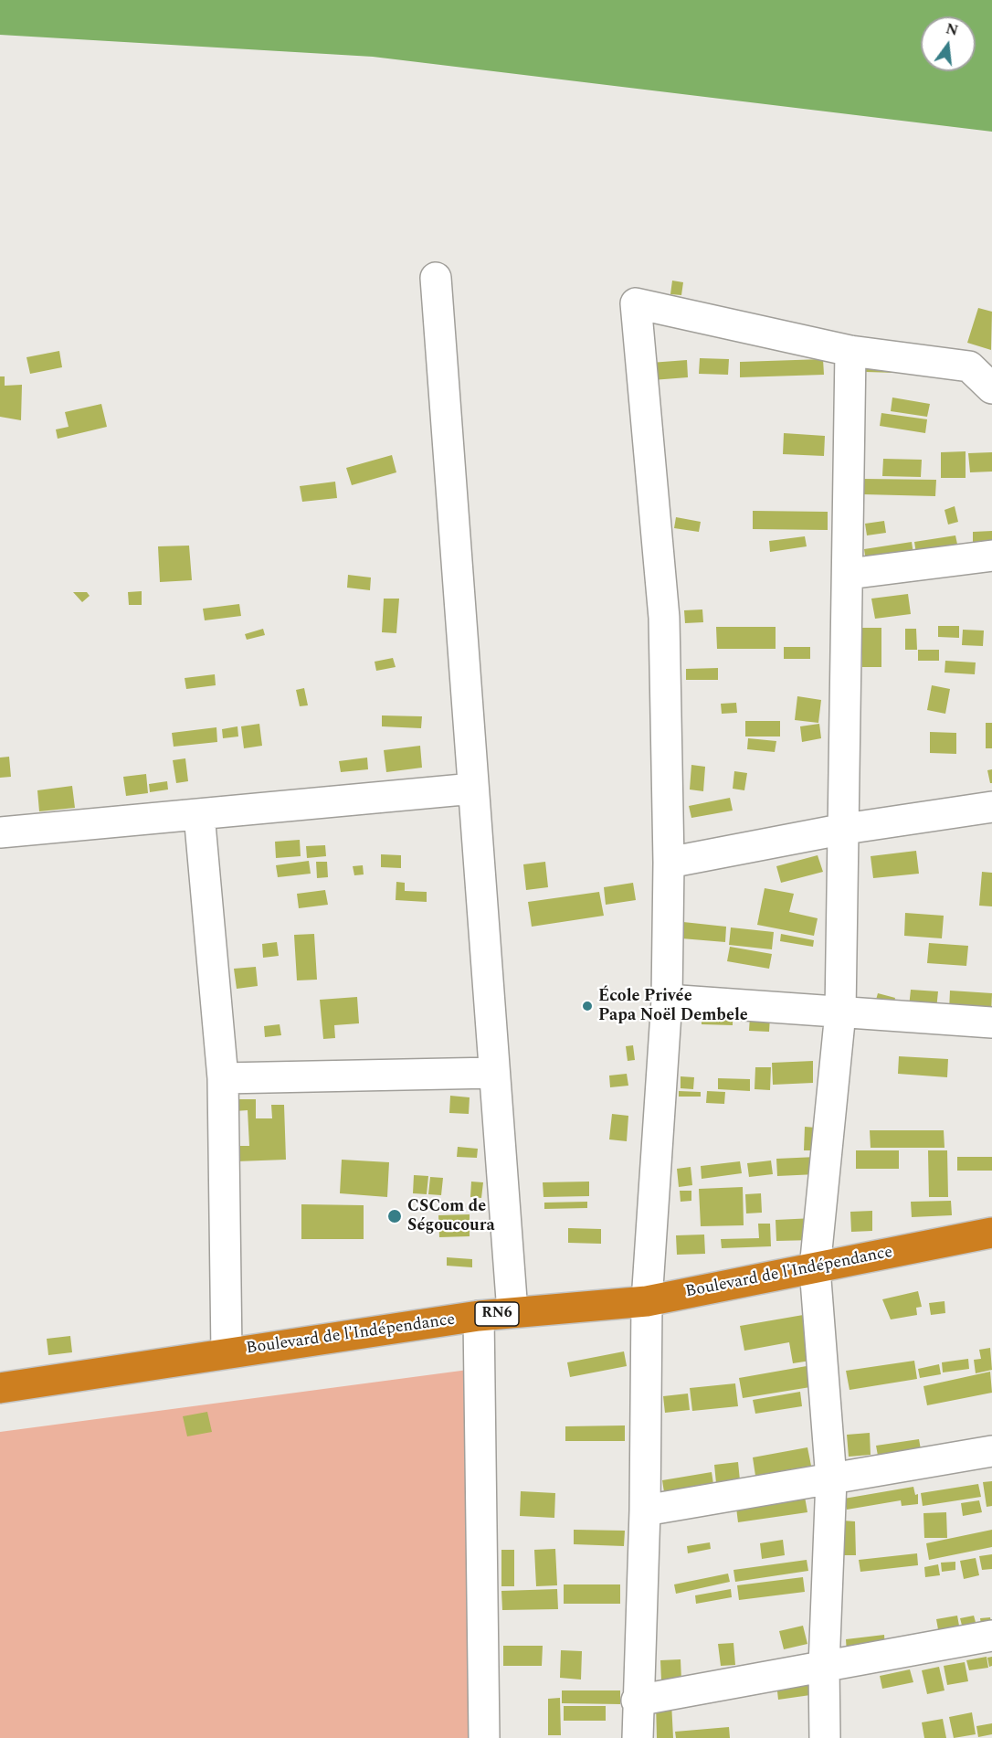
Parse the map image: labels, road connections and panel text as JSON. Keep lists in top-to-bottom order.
{
  "streets": {
    "highway": ["Boulevard de l'Indépendance", "RN6"]
  },
  "places": ["École Privée Papa Noël Dembele", "CSCom de Ségoucoura"],
  "north": "top"
}
